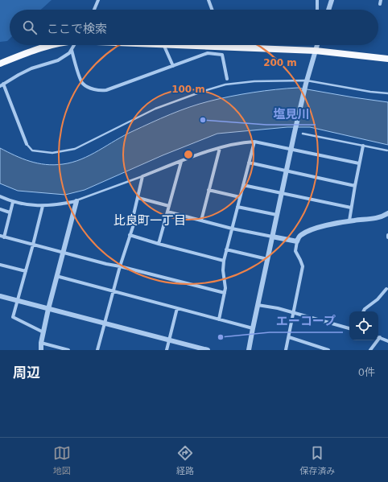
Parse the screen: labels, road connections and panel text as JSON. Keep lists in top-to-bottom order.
{
  "districts": ["比良町一丁目"],
  "places": ["塩見川", "エーコープ"],
  "page": {
    "search": "ここで検索",
    "heading": ["周辺", "0件"],
    "nav": ["地図", "経路", "保存済み"]
  },
  "rings": ["200 m", "100 m"]
}
